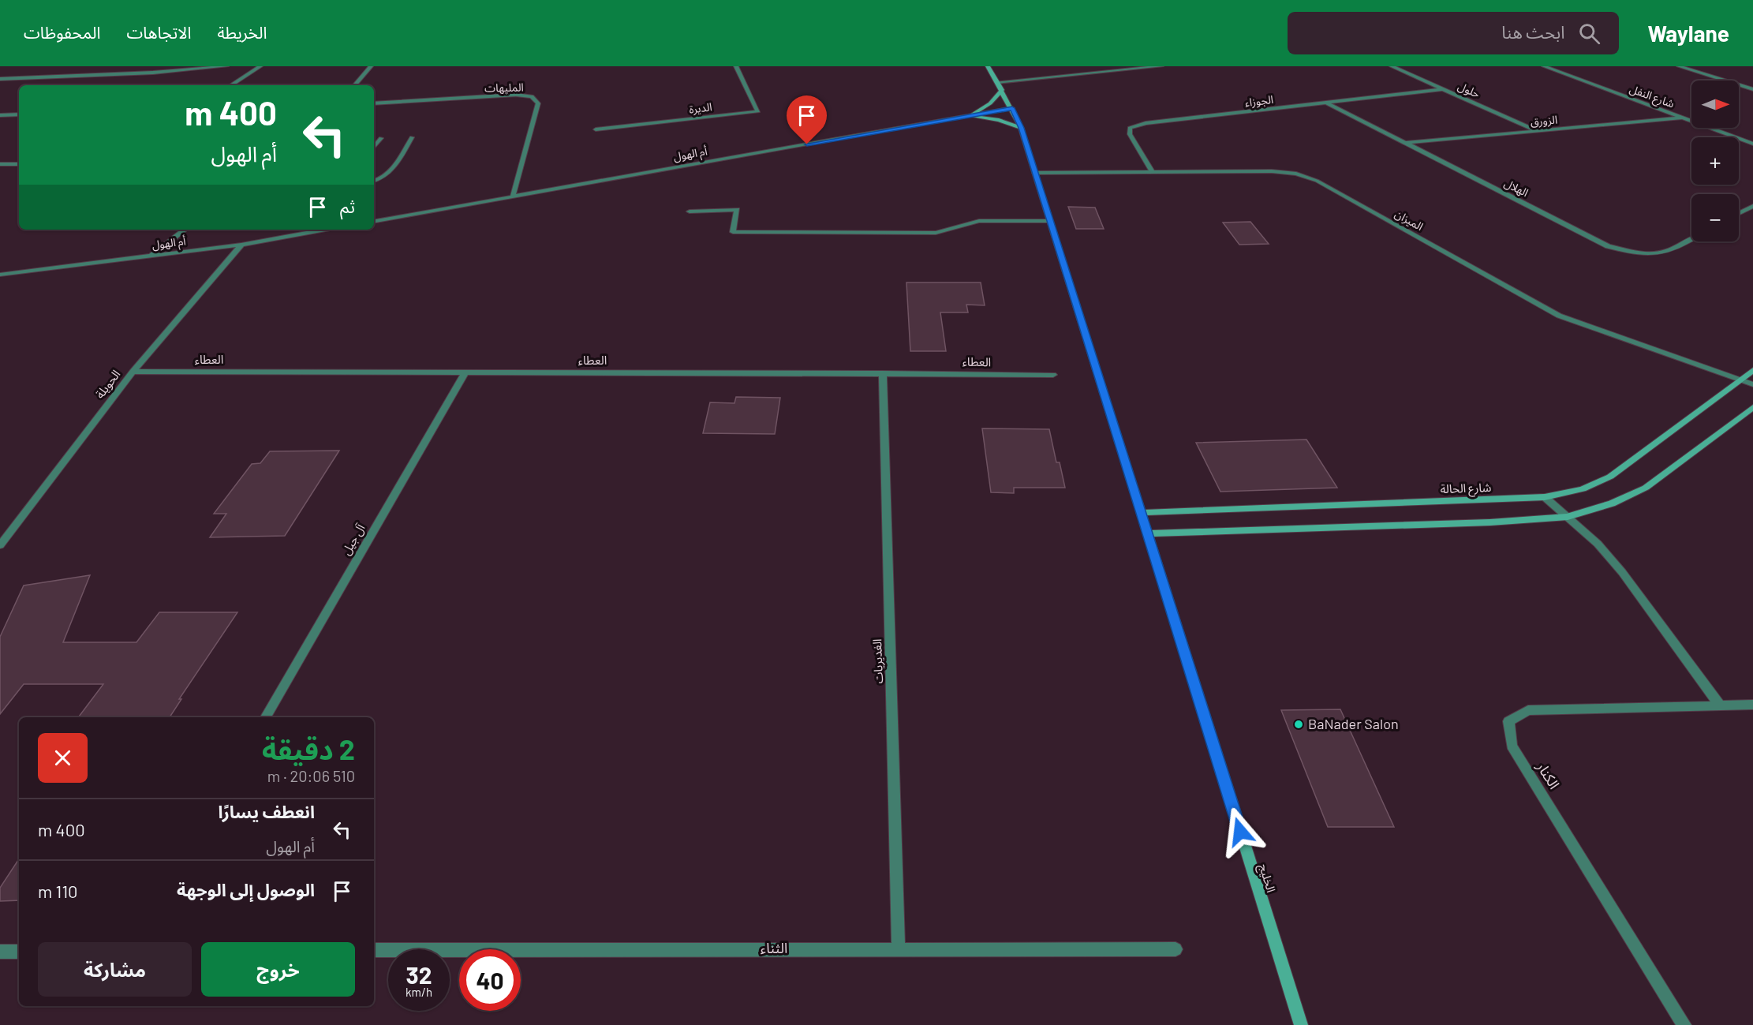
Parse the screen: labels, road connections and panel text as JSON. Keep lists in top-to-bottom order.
{
  "streets": {
    "street": [
      "المليهات",
      "حلول",
      "شارع النفل",
      "الجوزاء",
      "الديرة",
      "الزورق",
      "أم الهول",
      "الهلال",
      "الميزان",
      "العطاء",
      "الحويلة",
      "شارع الحالة",
      "آل جيل",
      "الغديريات",
      "الكنار",
      "الخليج",
      "الثناء"
    ]
  },
  "crossings": [
    ["المليهات", "أم الهول"],
    ["حلول", "الجوزاء"],
    ["حلول", "الزورق"],
    ["شارع النفل", "الزورق"],
    ["الجوزاء", "الهلال"],
    ["الجوزاء", "الميزان"],
    ["الزورق", "الهلال"],
    ["أم الهول", "الحويلة"],
    ["أم الهول", "الخليج"],
    ["الميزان", "شارع الحالة"],
    ["الميزان", "الخليج"],
    ["العطاء", "الحويلة"],
    ["العطاء", "آل جيل"],
    ["العطاء", "الغديريات"],
    ["شارع الحالة", "الخليج"],
    ["الغديريات", "الثناء"]
  ],
  "places": ["BaNader Salon"],
  "north": "right",
  "page": {
    "header": "Waylane",
    "search": "ابحث هنا",
    "nav": ["الخريطة", "الاتجاهات", "المحفوظات"],
    "map_buttons": ["+", "−"],
    "turn": ["400 m", "أم الهول"],
    "then": "ثم",
    "heading": ["2 دقيقة", "510 m · 20:06"],
    "list": [
      {
        "name": "انعطف يسارًا",
        "note": "أم الهول",
        "value": "400 m"
      },
      {
        "name": "الوصول إلى الوجهة",
        "value": "110 m"
      }
    ],
    "buttons": ["خروج", "مشاركة"],
    "speed": "32 km/h",
    "limit": "40"
  }
}
